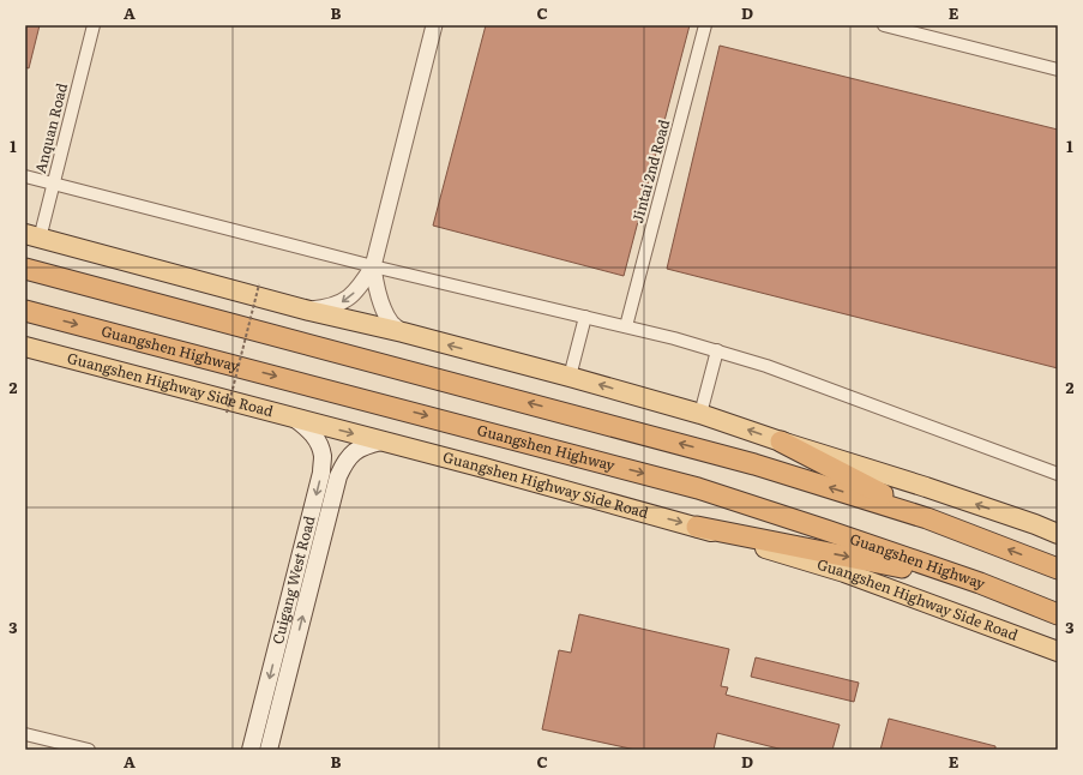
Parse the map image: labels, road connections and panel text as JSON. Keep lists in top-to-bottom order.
{
  "streets": {
    "highway": ["Guangshen Highway"],
    "main road": ["Guangshen Highway Side Road", "Cuigang West Road"],
    "street": ["Anquan Road", "Jintai 2nd Road"]
  },
  "crossings": [
    ["Guangshen Highway Side Road", "Cuigang West Road"]
  ],
  "grid": {
    "columns": [
      "A",
      "B",
      "C",
      "D",
      "E"
    ],
    "rows": ["1", "2", "3"]
  }
}
